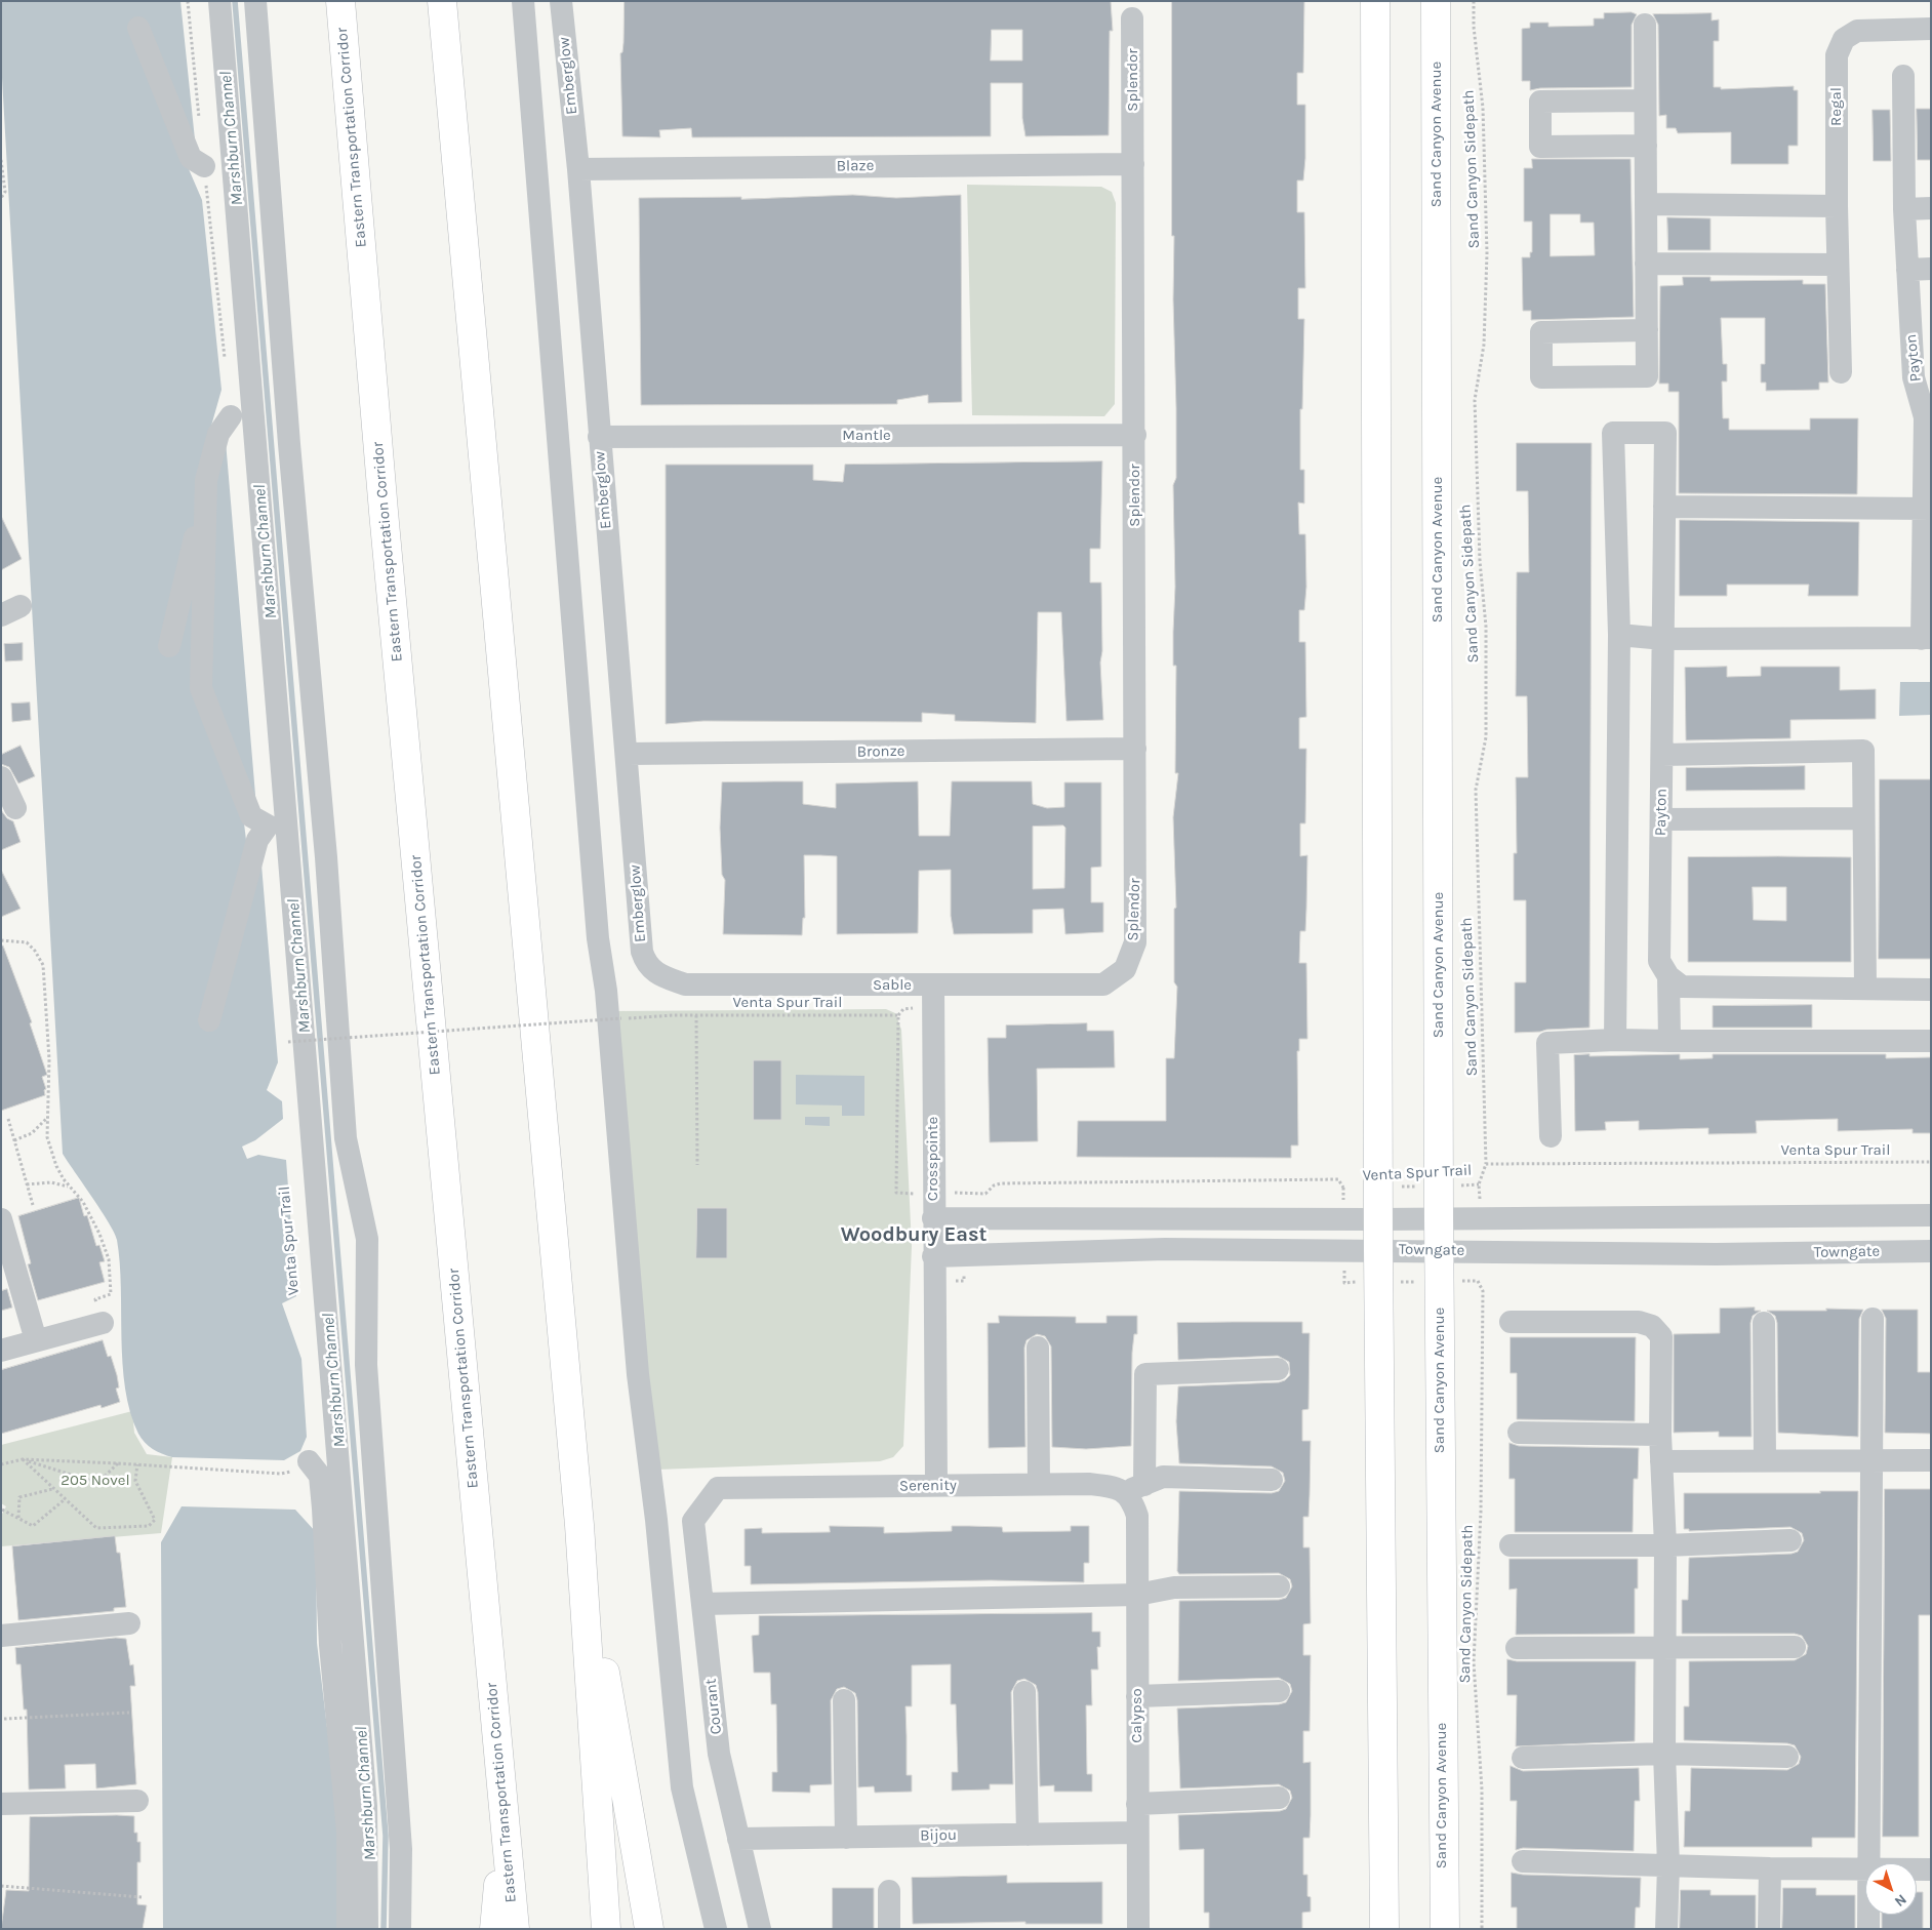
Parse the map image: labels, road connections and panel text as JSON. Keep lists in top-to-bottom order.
{
  "streets": {
    "main road": ["Sand Canyon Avenue", "Eastern Transportation Corridor"],
    "street": [
      "Emberglow",
      "Splendor",
      "Regal",
      "Blaze",
      "Payton",
      "Mantle",
      "Bronze",
      "Sable",
      "Crosspointe",
      "Towngate",
      "Serenity",
      "Courant",
      "Calypso",
      "Bijou"
    ],
    "path": ["Sand Canyon Sidepath", "Venta Spur Trail"]
  },
  "crossings": [
    ["Emberglow", "Blaze"],
    ["Emberglow", "Mantle"],
    ["Emberglow", "Bronze"],
    ["Emberglow", "Sable"],
    ["Splendor", "Blaze"],
    ["Splendor", "Mantle"],
    ["Splendor", "Bronze"],
    ["Splendor", "Sable"],
    ["Sand Canyon Avenue", "Venta Spur Trail"],
    ["Sand Canyon Avenue", "Towngate"],
    ["Sand Canyon Sidepath", "Venta Spur Trail"],
    ["Sable", "Crosspointe"],
    ["Crosspointe", "Towngate"],
    ["Crosspointe", "Serenity"],
    ["Serenity", "Courant"],
    ["Serenity", "Calypso"],
    ["Courant", "Bijou"],
    ["Calypso", "Bijou"]
  ],
  "districts": ["Woodbury East"],
  "water": ["Marshburn Channel"],
  "parks": ["205 Novel"],
  "north": "bottom right"
}
